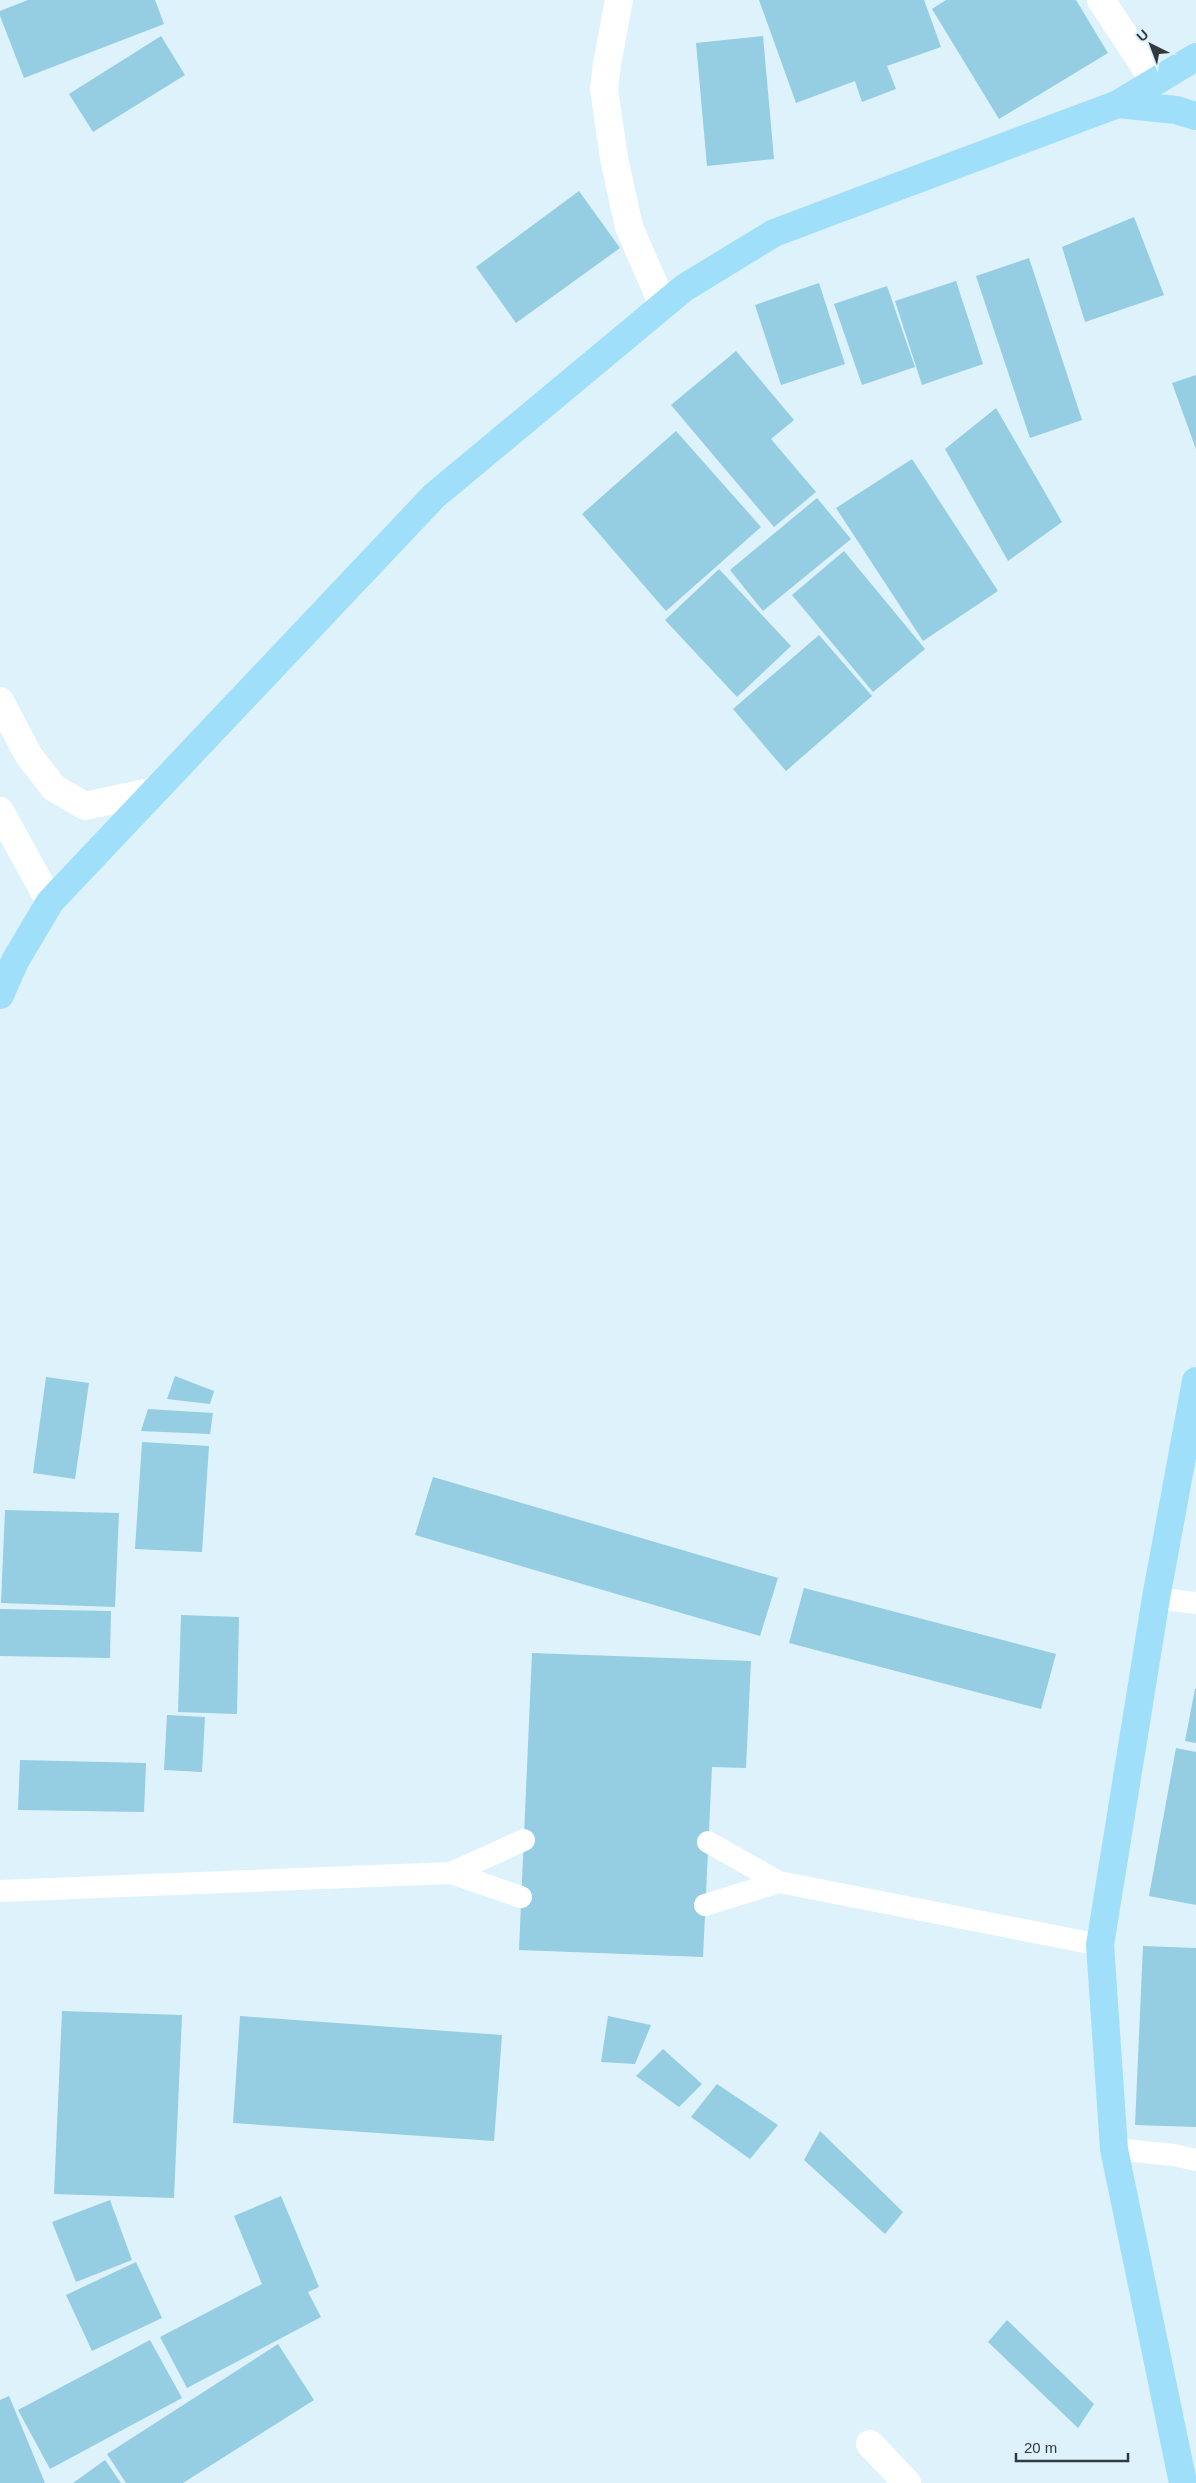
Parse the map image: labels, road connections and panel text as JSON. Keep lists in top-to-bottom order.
{
  "scale_bar": "20 m",
  "north": "top left"
}
